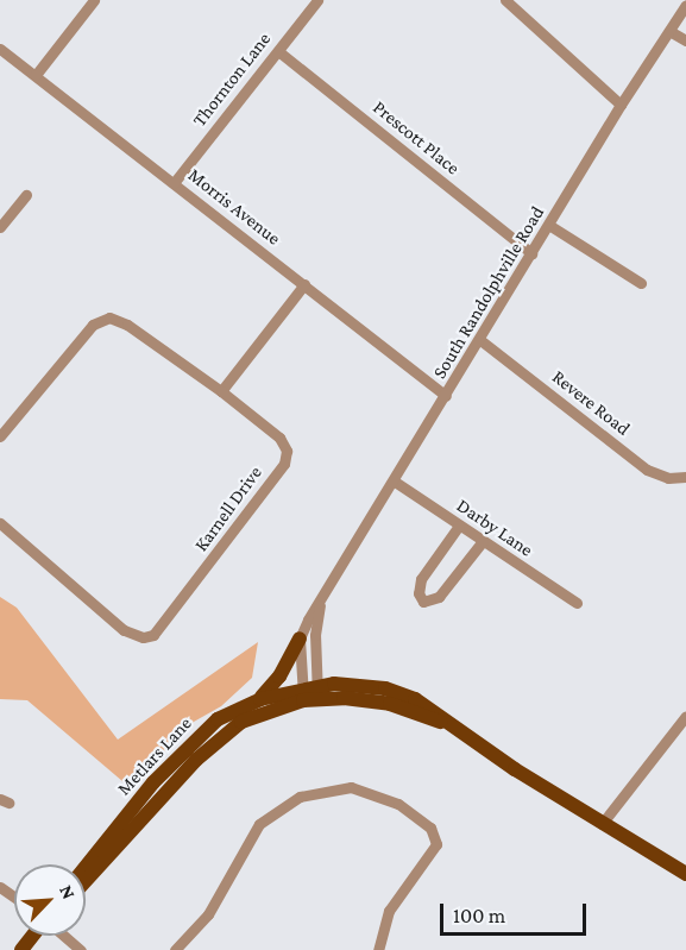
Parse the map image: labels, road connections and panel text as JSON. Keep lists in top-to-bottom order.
{
  "streets": {
    "main road": ["Metlars Lane"],
    "street": [
      "Thornton Lane",
      "Prescott Place",
      "Morris Avenue",
      "South Randolphville Road",
      "Revere Road",
      "Karnell Drive",
      "Darby Lane"
    ]
  },
  "crossings": [
    ["Thornton Lane", "Prescott Place"],
    ["Thornton Lane", "Morris Avenue"],
    ["Prescott Place", "South Randolphville Road"],
    ["Morris Avenue", "South Randolphville Road"],
    ["South Randolphville Road", "Revere Road"],
    ["South Randolphville Road", "Darby Lane"],
    ["South Randolphville Road", "Metlars Lane"]
  ],
  "scale_bar": "100 m",
  "north": "top right"
}
